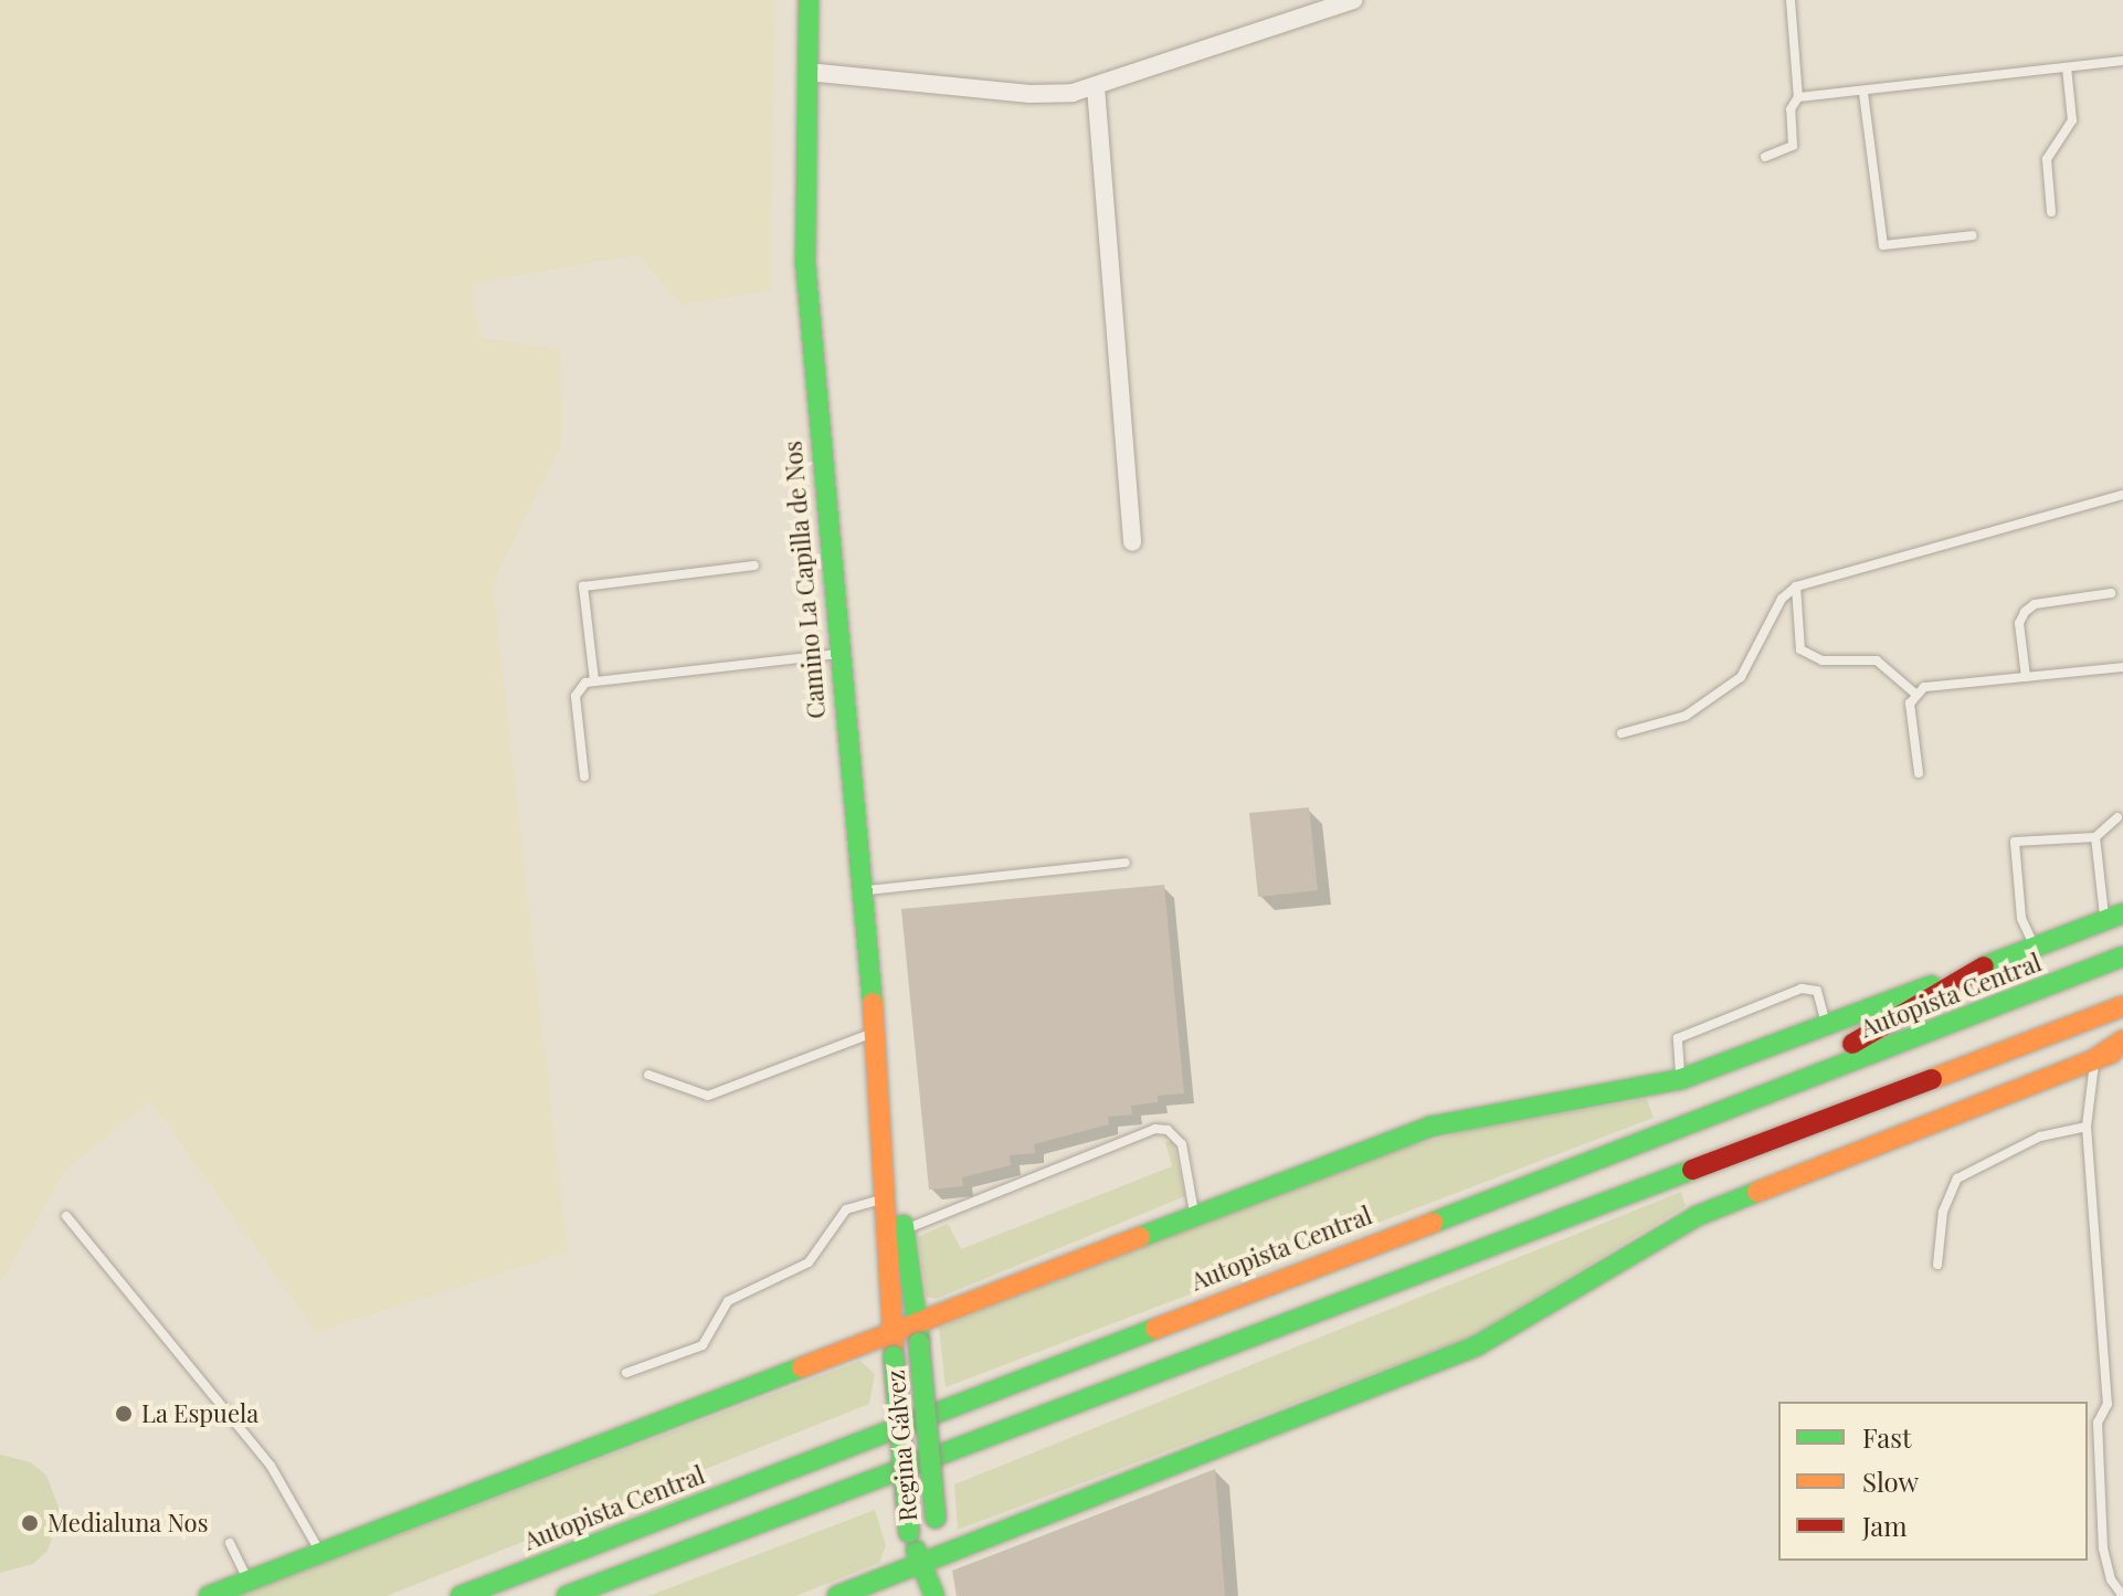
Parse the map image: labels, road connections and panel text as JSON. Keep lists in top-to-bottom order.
{
  "streets": {
    "main road": ["Camino La Capilla de Nos", "Autopista Central", "Regina Gálvez"]
  },
  "crossings": [
    ["Camino La Capilla de Nos", "Regina Gálvez"]
  ],
  "places": ["La Espuela", "Medialuna Nos"],
  "legend": ["Fast", "Slow", "Jam"]
}
